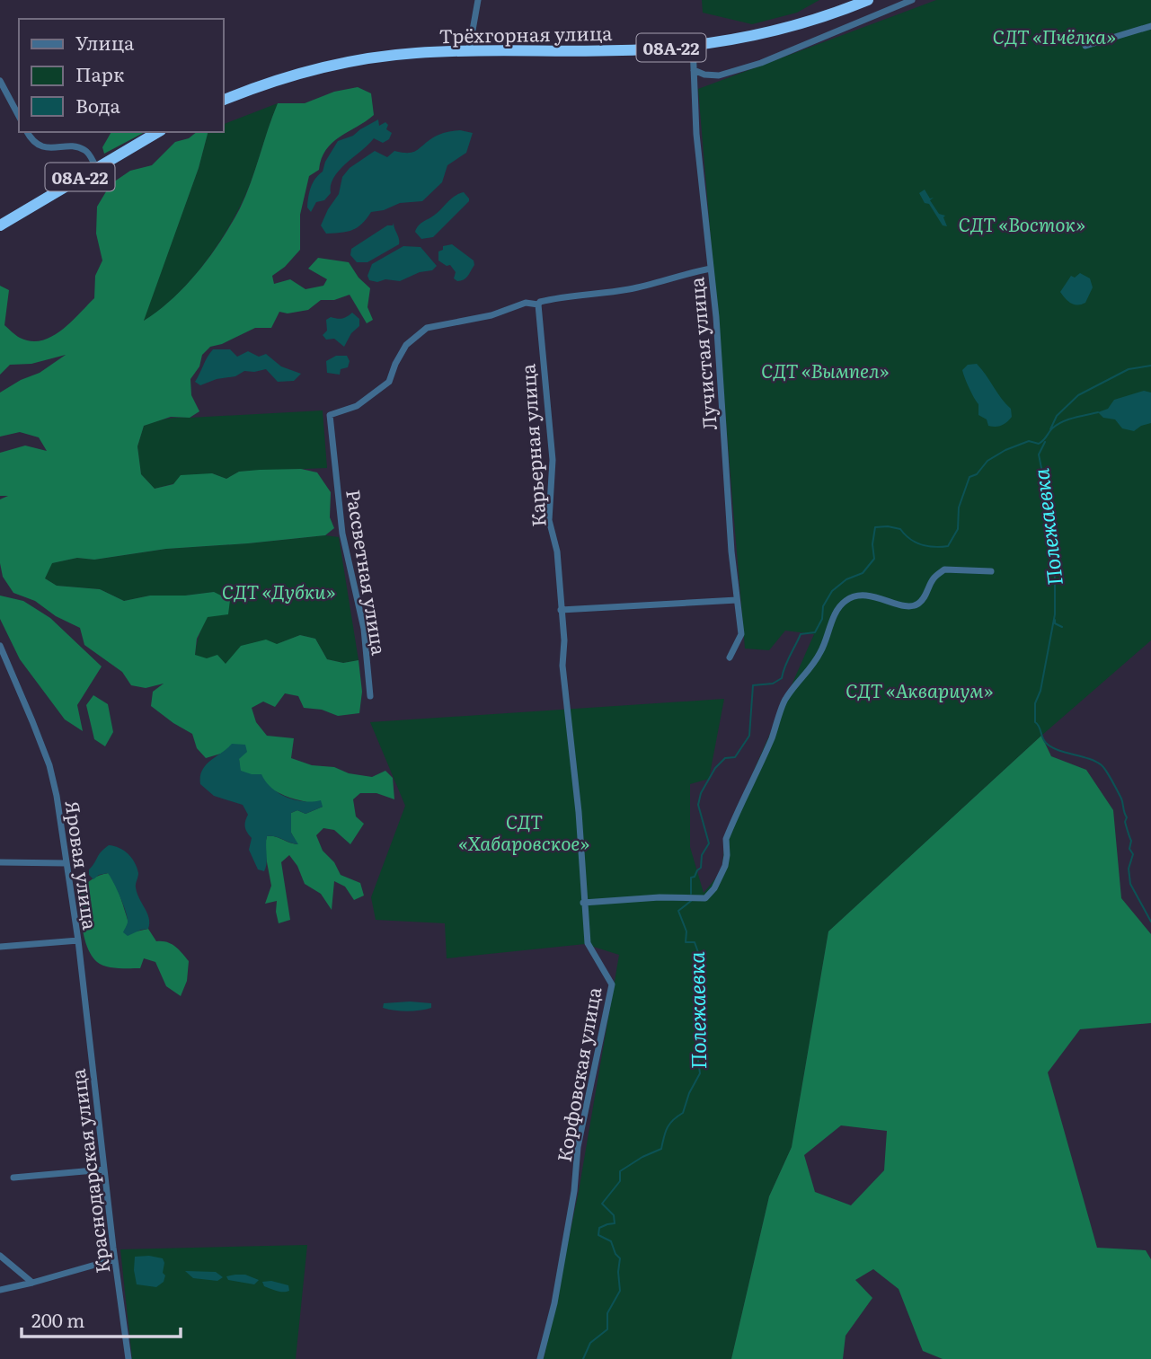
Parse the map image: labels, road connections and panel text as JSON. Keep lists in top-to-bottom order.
{
  "streets": {
    "highway": ["Трёхгорная улица", "08А-22"],
    "street": [
      "Лучистая улица",
      "Карьерная улица",
      "Рассветная улица",
      "Яровая улица",
      "Корфовская улица",
      "Краснодарская улица"
    ]
  },
  "crossings": [
    ["Трёхгорная улица", "Лучистая улица"],
    ["Карьерная улица", "Рассветная улица"],
    ["Карьерная улица", "Корфовская улица"],
    ["Яровая улица", "Краснодарская улица"]
  ],
  "water": ["Полежаевка"],
  "parks": [
    "СДТ «Пчёлка»",
    "СДТ «Восток»",
    "СДТ «Вымпел»",
    "СДТ «Дубки»",
    "СДТ «Аквариум»",
    "СДТ «Хабаровское»"
  ],
  "legend": ["Улица", "Парк", "Вода"],
  "scale_bar": "200 m"
}
